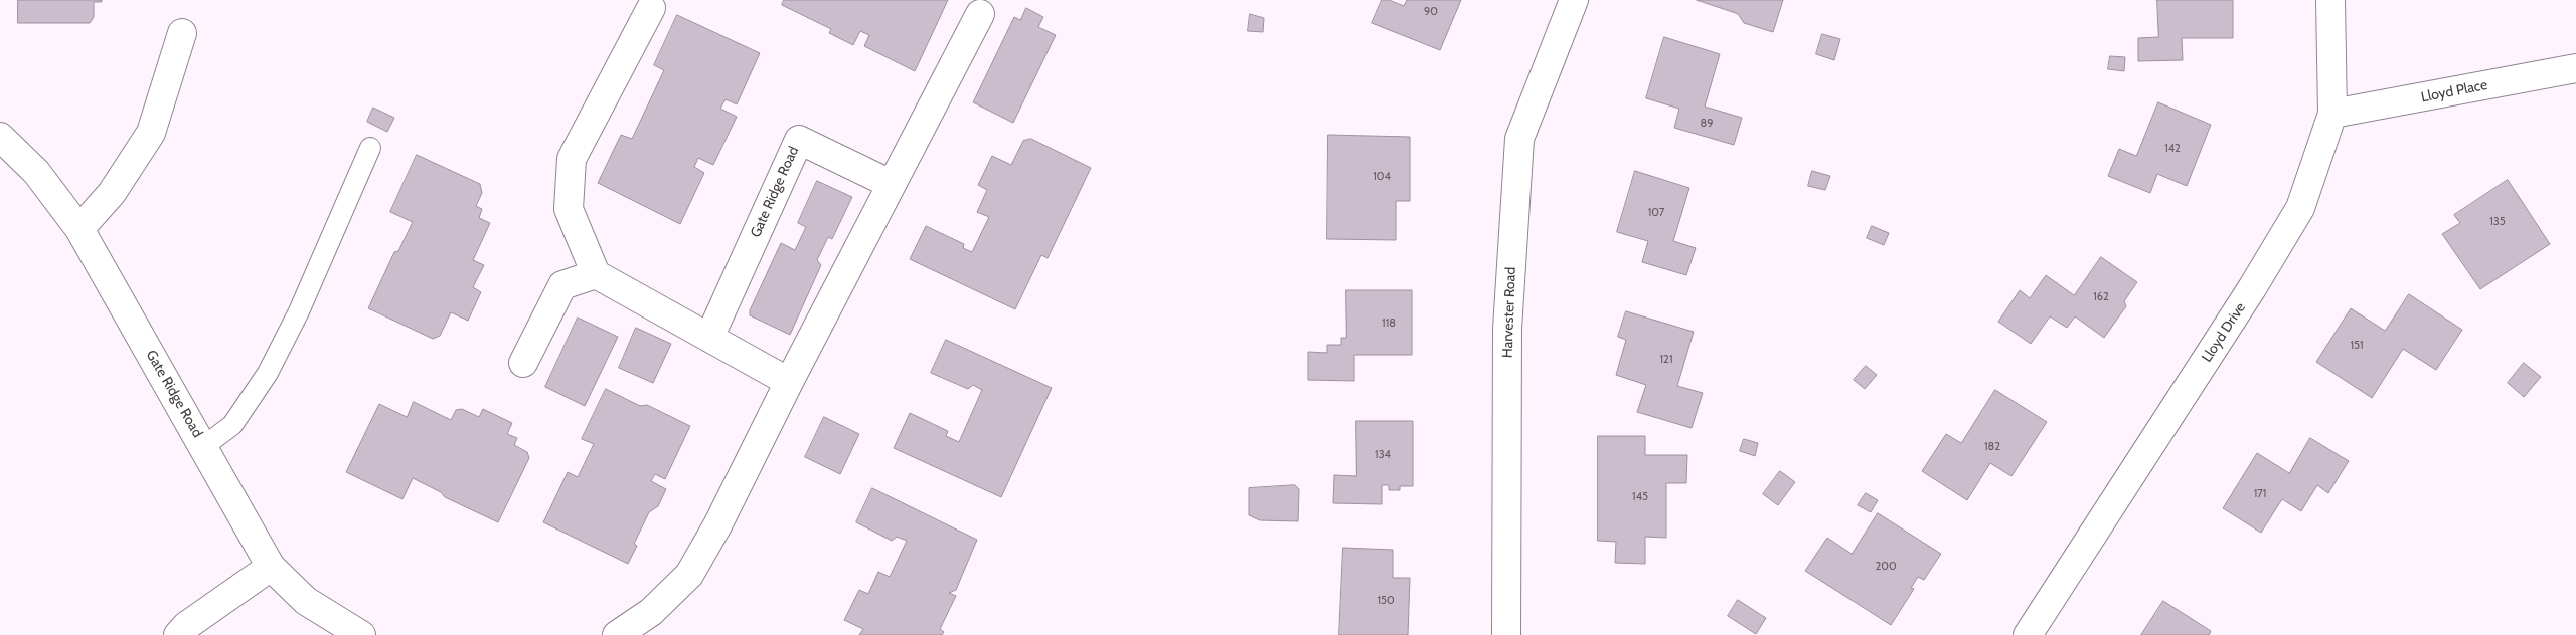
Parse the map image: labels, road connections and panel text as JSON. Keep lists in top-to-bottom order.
{
  "streets": {
    "street": [
      "Lloyd Place",
      "Gate Ridge Road",
      "Harvester Road",
      "Lloyd Drive"
    ]
  },
  "crossings": [
    ["Lloyd Place", "Lloyd Drive"]
  ],
  "house_numbers": [
    "90",
    "89",
    "142",
    "104",
    "107",
    "135",
    "162",
    "118",
    "151",
    "121",
    "182",
    "134",
    "171",
    "145",
    "200",
    "150"
  ]
}
